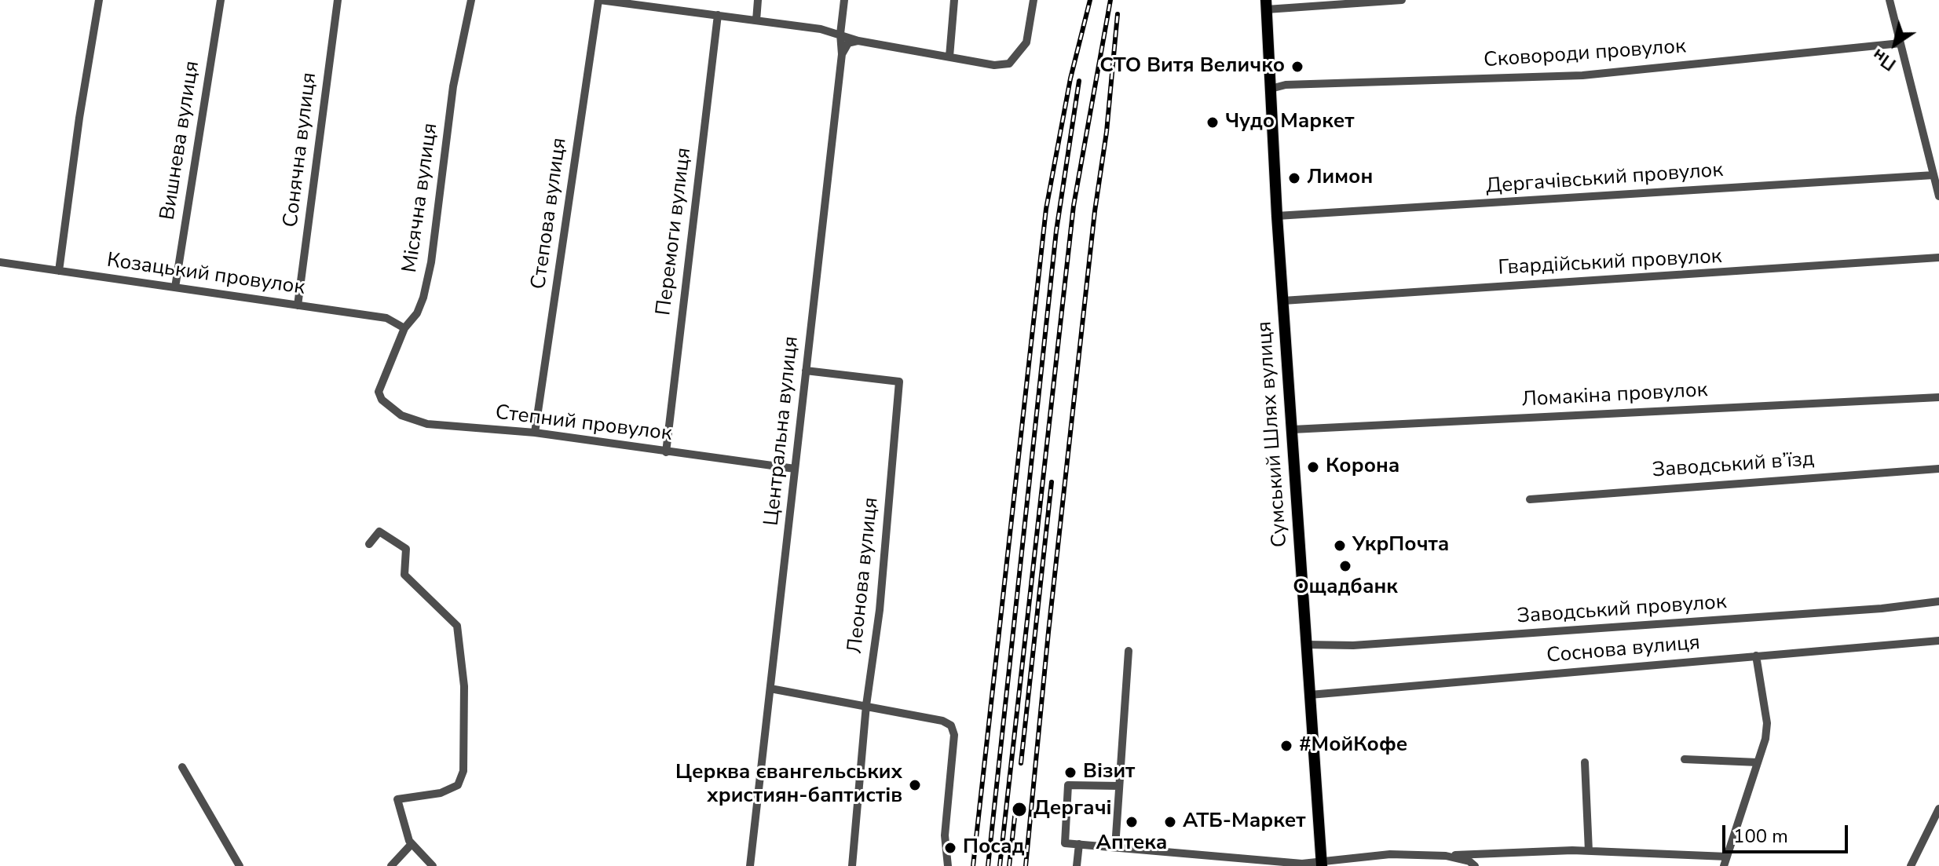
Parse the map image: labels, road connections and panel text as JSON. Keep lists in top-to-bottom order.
{
  "streets": {
    "main road": ["Сумський Шлях вулиця"],
    "street": [
      "Сковороди провулок",
      "Вишнева вулиця",
      "Сонячна вулиця",
      "Дергачівський провулок",
      "Місячна вулиця",
      "Степова вулиця",
      "Перемоги вулиця",
      "Гвардійський провулок",
      "Козацький провулок",
      "Ломакіна провулок",
      "Степний провулок",
      "Центральна вулиця",
      "Заводський в’їзд",
      "Леонова вулиця",
      "Заводський провулок",
      "Соснова вулиця"
    ]
  },
  "crossings": [
    ["Сковороди провулок", "Сумський Шлях вулиця"],
    ["Вишнева вулиця", "Козацький провулок"],
    ["Сонячна вулиця", "Козацький провулок"],
    ["Дергачівський провулок", "Сумський Шлях вулиця"],
    ["Місячна вулиця", "Козацький провулок"],
    ["Місячна вулиця", "Степний провулок"],
    ["Степова вулиця", "Степний провулок"],
    ["Перемоги вулиця", "Степний провулок"],
    ["Гвардійський провулок", "Сумський Шлях вулиця"],
    ["Ломакіна провулок", "Сумський Шлях вулиця"],
    ["Степний провулок", "Центральна вулиця"],
    ["Центральна вулиця", "Леонова вулиця"],
    ["Сумський Шлях вулиця", "Заводський провулок"],
    ["Сумський Шлях вулиця", "Соснова вулиця"]
  ],
  "places": [
    "СТО Витя Величко",
    "Чудо Маркет",
    "Лимон",
    "Корона",
    "УкрПочта",
    "Ощадбанк",
    "#МойКофе",
    "Візит",
    "Церква євангельських християн-баптистів",
    "Дергачі",
    "Аптека",
    "АТБ-Маркет",
    "Посад"
  ],
  "scale_bar": "100 m",
  "north": "bottom left"
}
